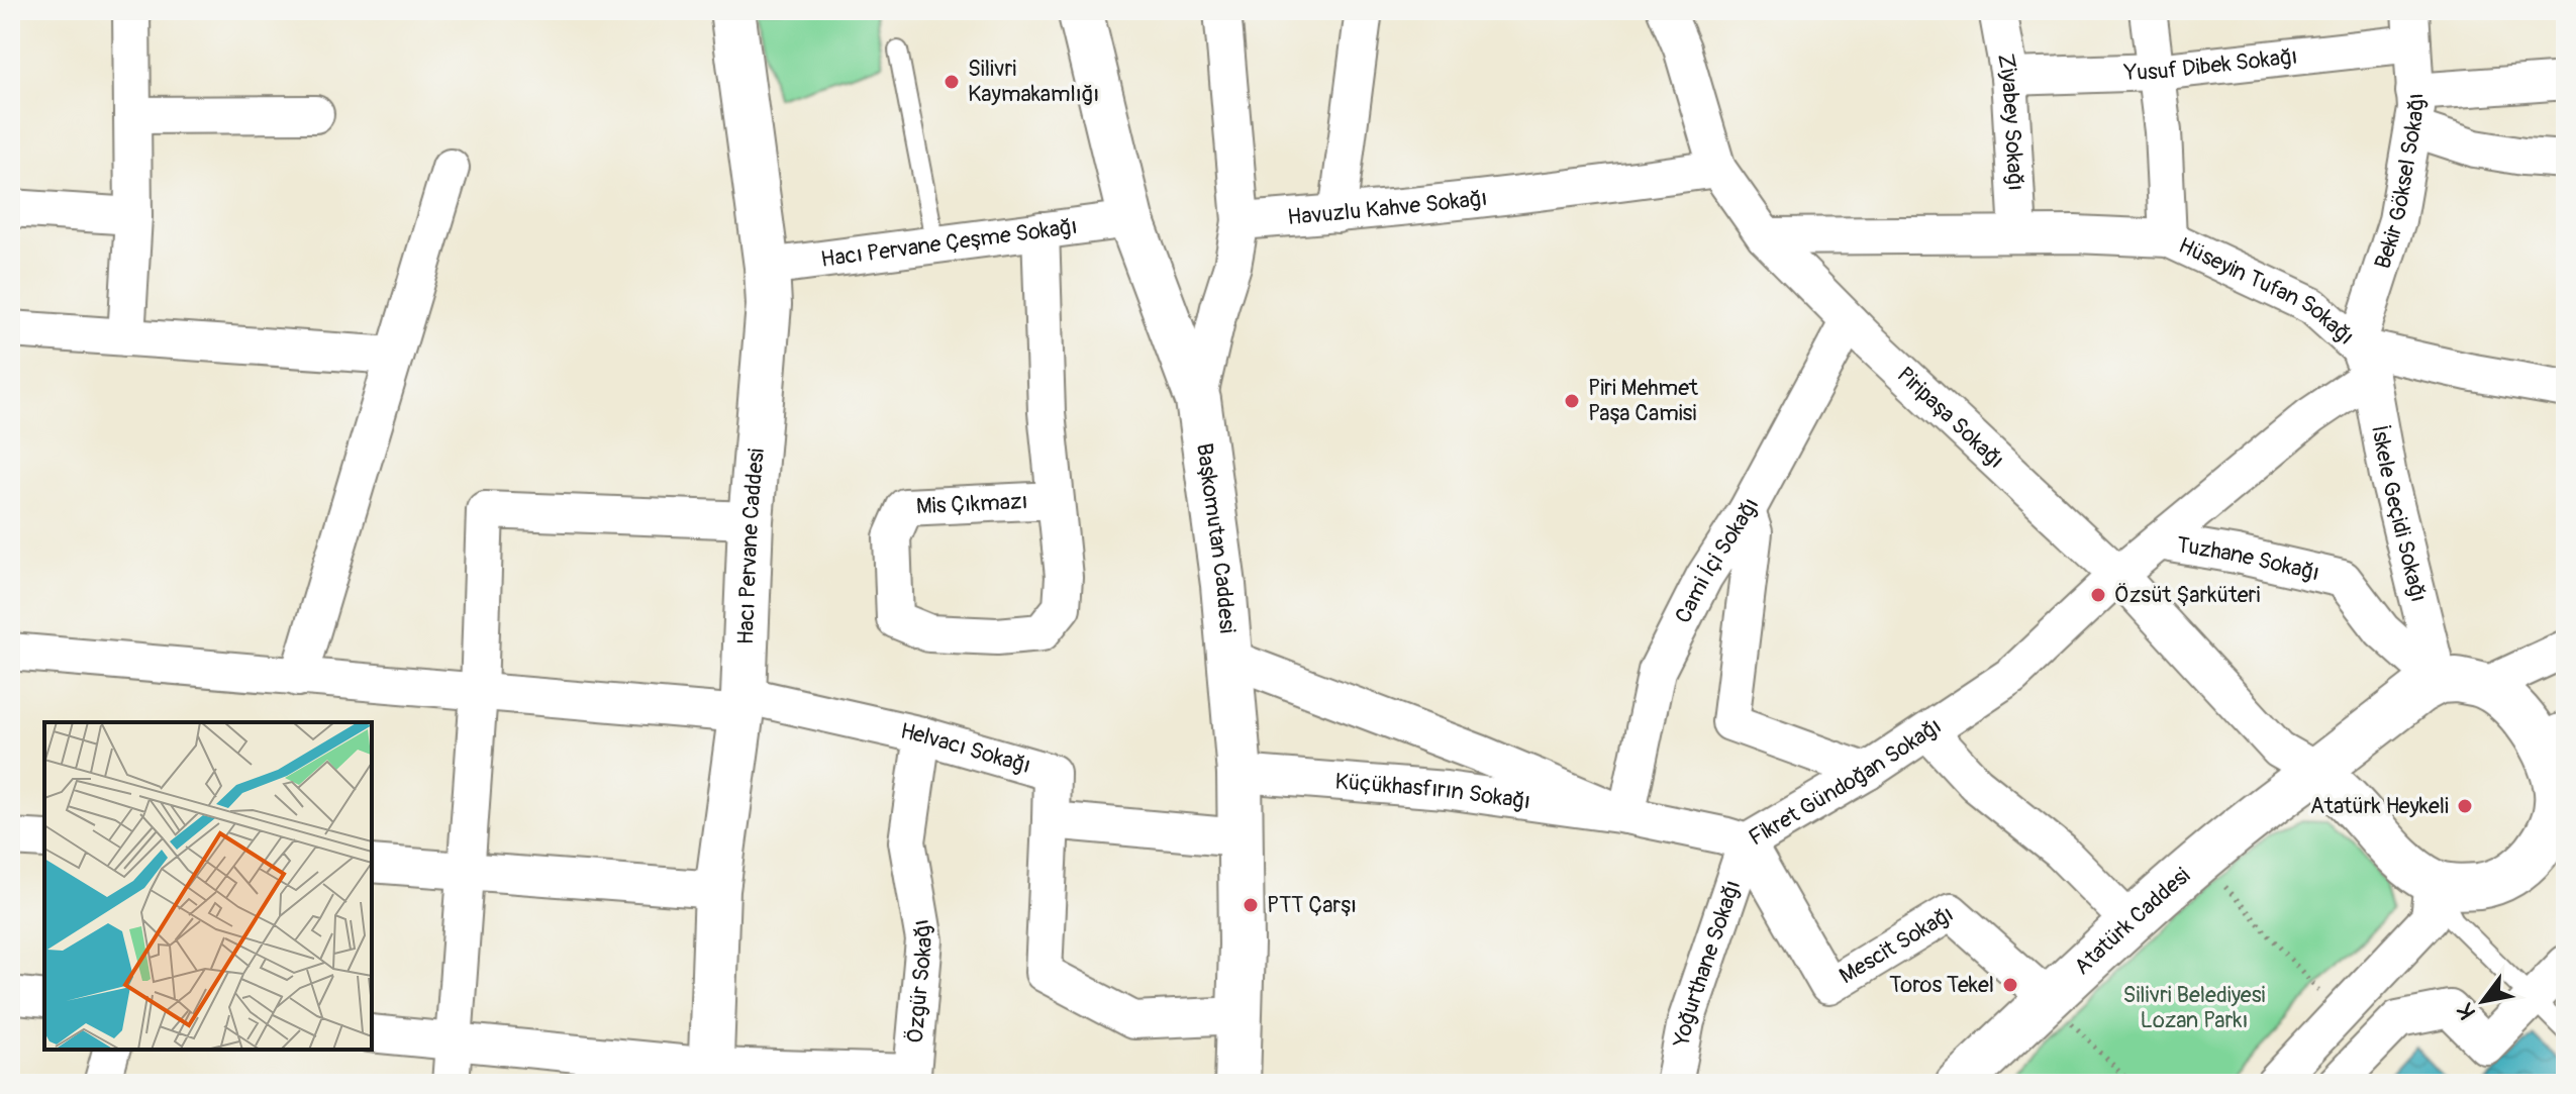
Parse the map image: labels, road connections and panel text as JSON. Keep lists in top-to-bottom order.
{
  "streets": {
    "main road": ["Başkomutan Caddesi", "Hacı Pervane Caddesi", "Atatürk Caddesi"],
    "street": [
      "Yusuf Dibek Sokağı",
      "Ziyabey Sokağı",
      "Bekir Göksel Sokağı",
      "Havuzlu Kahve Sokağı",
      "Hacı Pervane Çeşme Sokağı",
      "Hüseyin Tufan Sokağı",
      "Piripaşa Sokağı",
      "Mis Çıkmazı",
      "İskele Geçidi Sokağı",
      "Tuzhane Sokağı",
      "Cami İçi Sokağı",
      "Helvacı Sokağı",
      "Fikret Gündoğan Sokağı",
      "Küçükhasfırın Sokağı",
      "Mescit Sokağı",
      "Yoğurthane Sokağı",
      "Özgür Sokağı"
    ]
  },
  "crossings": [
    ["Yusuf Dibek Sokağı", "Ziyabey Sokağı"],
    ["Yusuf Dibek Sokağı", "Bekir Göksel Sokağı"],
    ["Ziyabey Sokağı", "Hüseyin Tufan Sokağı"],
    ["Bekir Göksel Sokağı", "Hüseyin Tufan Sokağı"],
    ["Bekir Göksel Sokağı", "İskele Geçidi Sokağı"],
    ["Bekir Göksel Sokağı", "Fikret Gündoğan Sokağı"],
    ["Havuzlu Kahve Sokağı", "Piripaşa Sokağı"],
    ["Hacı Pervane Çeşme Sokağı", "Mis Çıkmazı"],
    ["Hacı Pervane Çeşme Sokağı", "Başkomutan Caddesi"],
    ["Hacı Pervane Çeşme Sokağı", "Hacı Pervane Caddesi"],
    ["Hüseyin Tufan Sokağı", "Piripaşa Sokağı"],
    ["Hüseyin Tufan Sokağı", "İskele Geçidi Sokağı"],
    ["Hüseyin Tufan Sokağı", "Fikret Gündoğan Sokağı"],
    ["Piripaşa Sokağı", "İskele Geçidi Sokağı"],
    ["Piripaşa Sokağı", "Tuzhane Sokağı"],
    ["Piripaşa Sokağı", "Cami İçi Sokağı"],
    ["Piripaşa Sokağı", "Fikret Gündoğan Sokağı"],
    ["Piripaşa Sokağı", "Atatürk Caddesi"],
    ["İskele Geçidi Sokağı", "Tuzhane Sokağı"],
    ["İskele Geçidi Sokağı", "Fikret Gündoğan Sokağı"],
    ["İskele Geçidi Sokağı", "Atatürk Caddesi"],
    ["Başkomutan Caddesi", "Fikret Gündoğan Sokağı"],
    ["Başkomutan Caddesi", "Küçükhasfırın Sokağı"],
    ["Hacı Pervane Caddesi", "Helvacı Sokağı"],
    ["Tuzhane Sokağı", "Fikret Gündoğan Sokağı"],
    ["Tuzhane Sokağı", "Atatürk Caddesi"],
    ["Cami İçi Sokağı", "Fikret Gündoğan Sokağı"],
    ["Cami İçi Sokağı", "Küçükhasfırın Sokağı"],
    ["Helvacı Sokağı", "Özgür Sokağı"],
    ["Fikret Gündoğan Sokağı", "Küçükhasfırın Sokağı"],
    ["Fikret Gündoğan Sokağı", "Mescit Sokağı"],
    ["Fikret Gündoğan Sokağı", "Yoğurthane Sokağı"],
    ["Atatürk Caddesi", "Mescit Sokağı"],
    ["Mescit Sokağı", "Yoğurthane Sokağı"]
  ],
  "parks": ["Silivri Belediyesi Lozan Parkı"],
  "places": [
    "Silivri Kaymakamlığı",
    "Piri Mehmet Paşa Camisi",
    "Özsüt Şarküteri",
    "Atatürk Heykeli",
    "PTT Çarşı",
    "Toros Tekel"
  ],
  "north": "bottom left"
}
